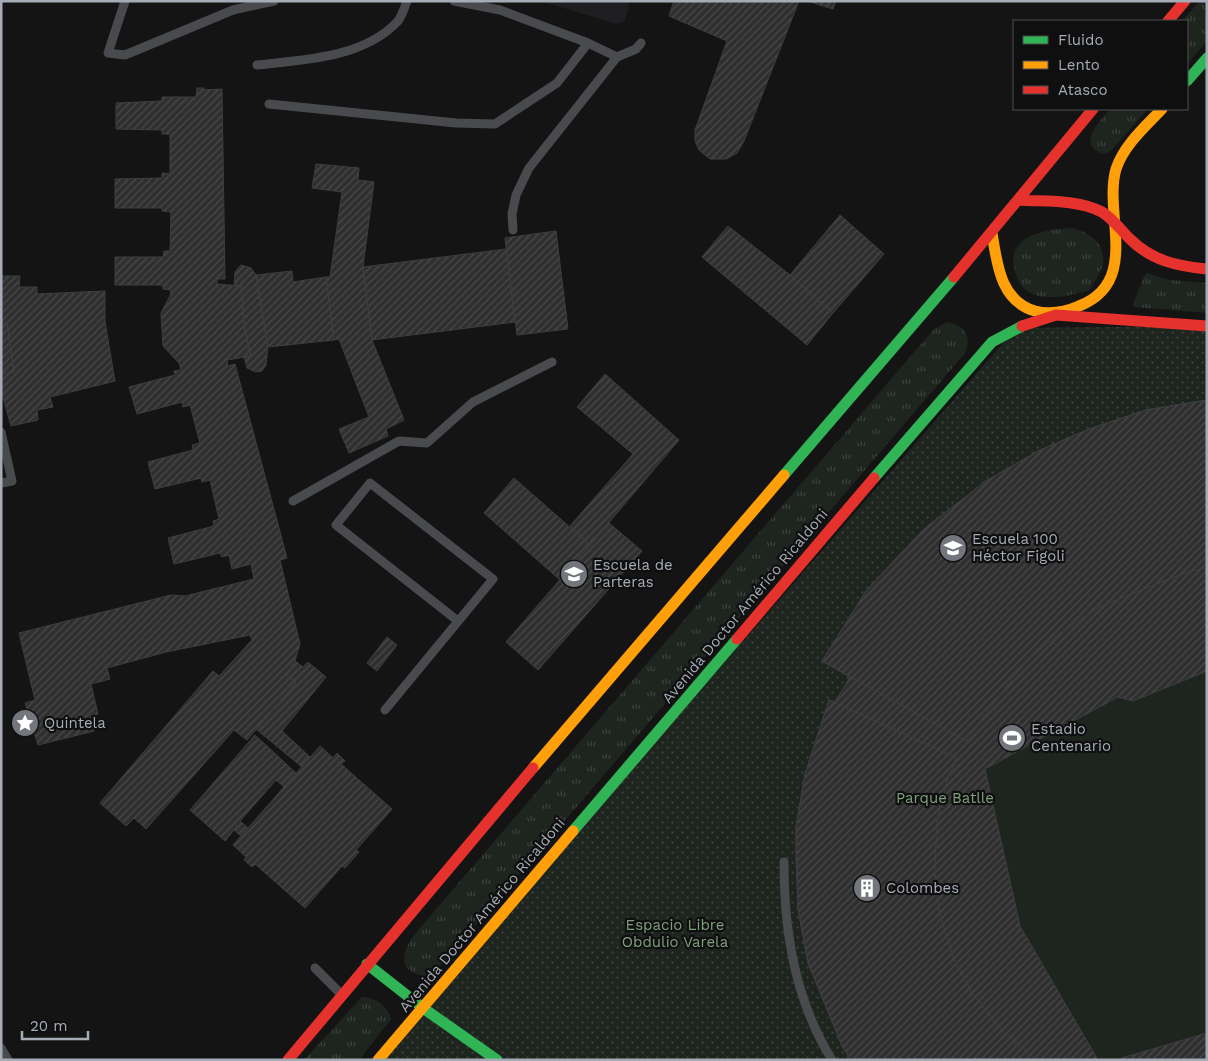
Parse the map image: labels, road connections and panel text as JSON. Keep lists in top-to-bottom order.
{
  "streets": {
    "street": ["Avenida Doctor Américo Ricaldoni"]
  },
  "parks": ["Parque Batlle", "Espacio Libre Obdulio Varela"],
  "places": {
    "school or university": ["Escuela 100 Héctor Figoli", "Escuela de Parteras"],
    "place": ["Quintela"],
    "sports": ["Estadio Centenario"],
    "building": ["Colombes"]
  },
  "legend": ["Fluido", "Lento", "Atasco"],
  "scale_bar": "20 m"
}
